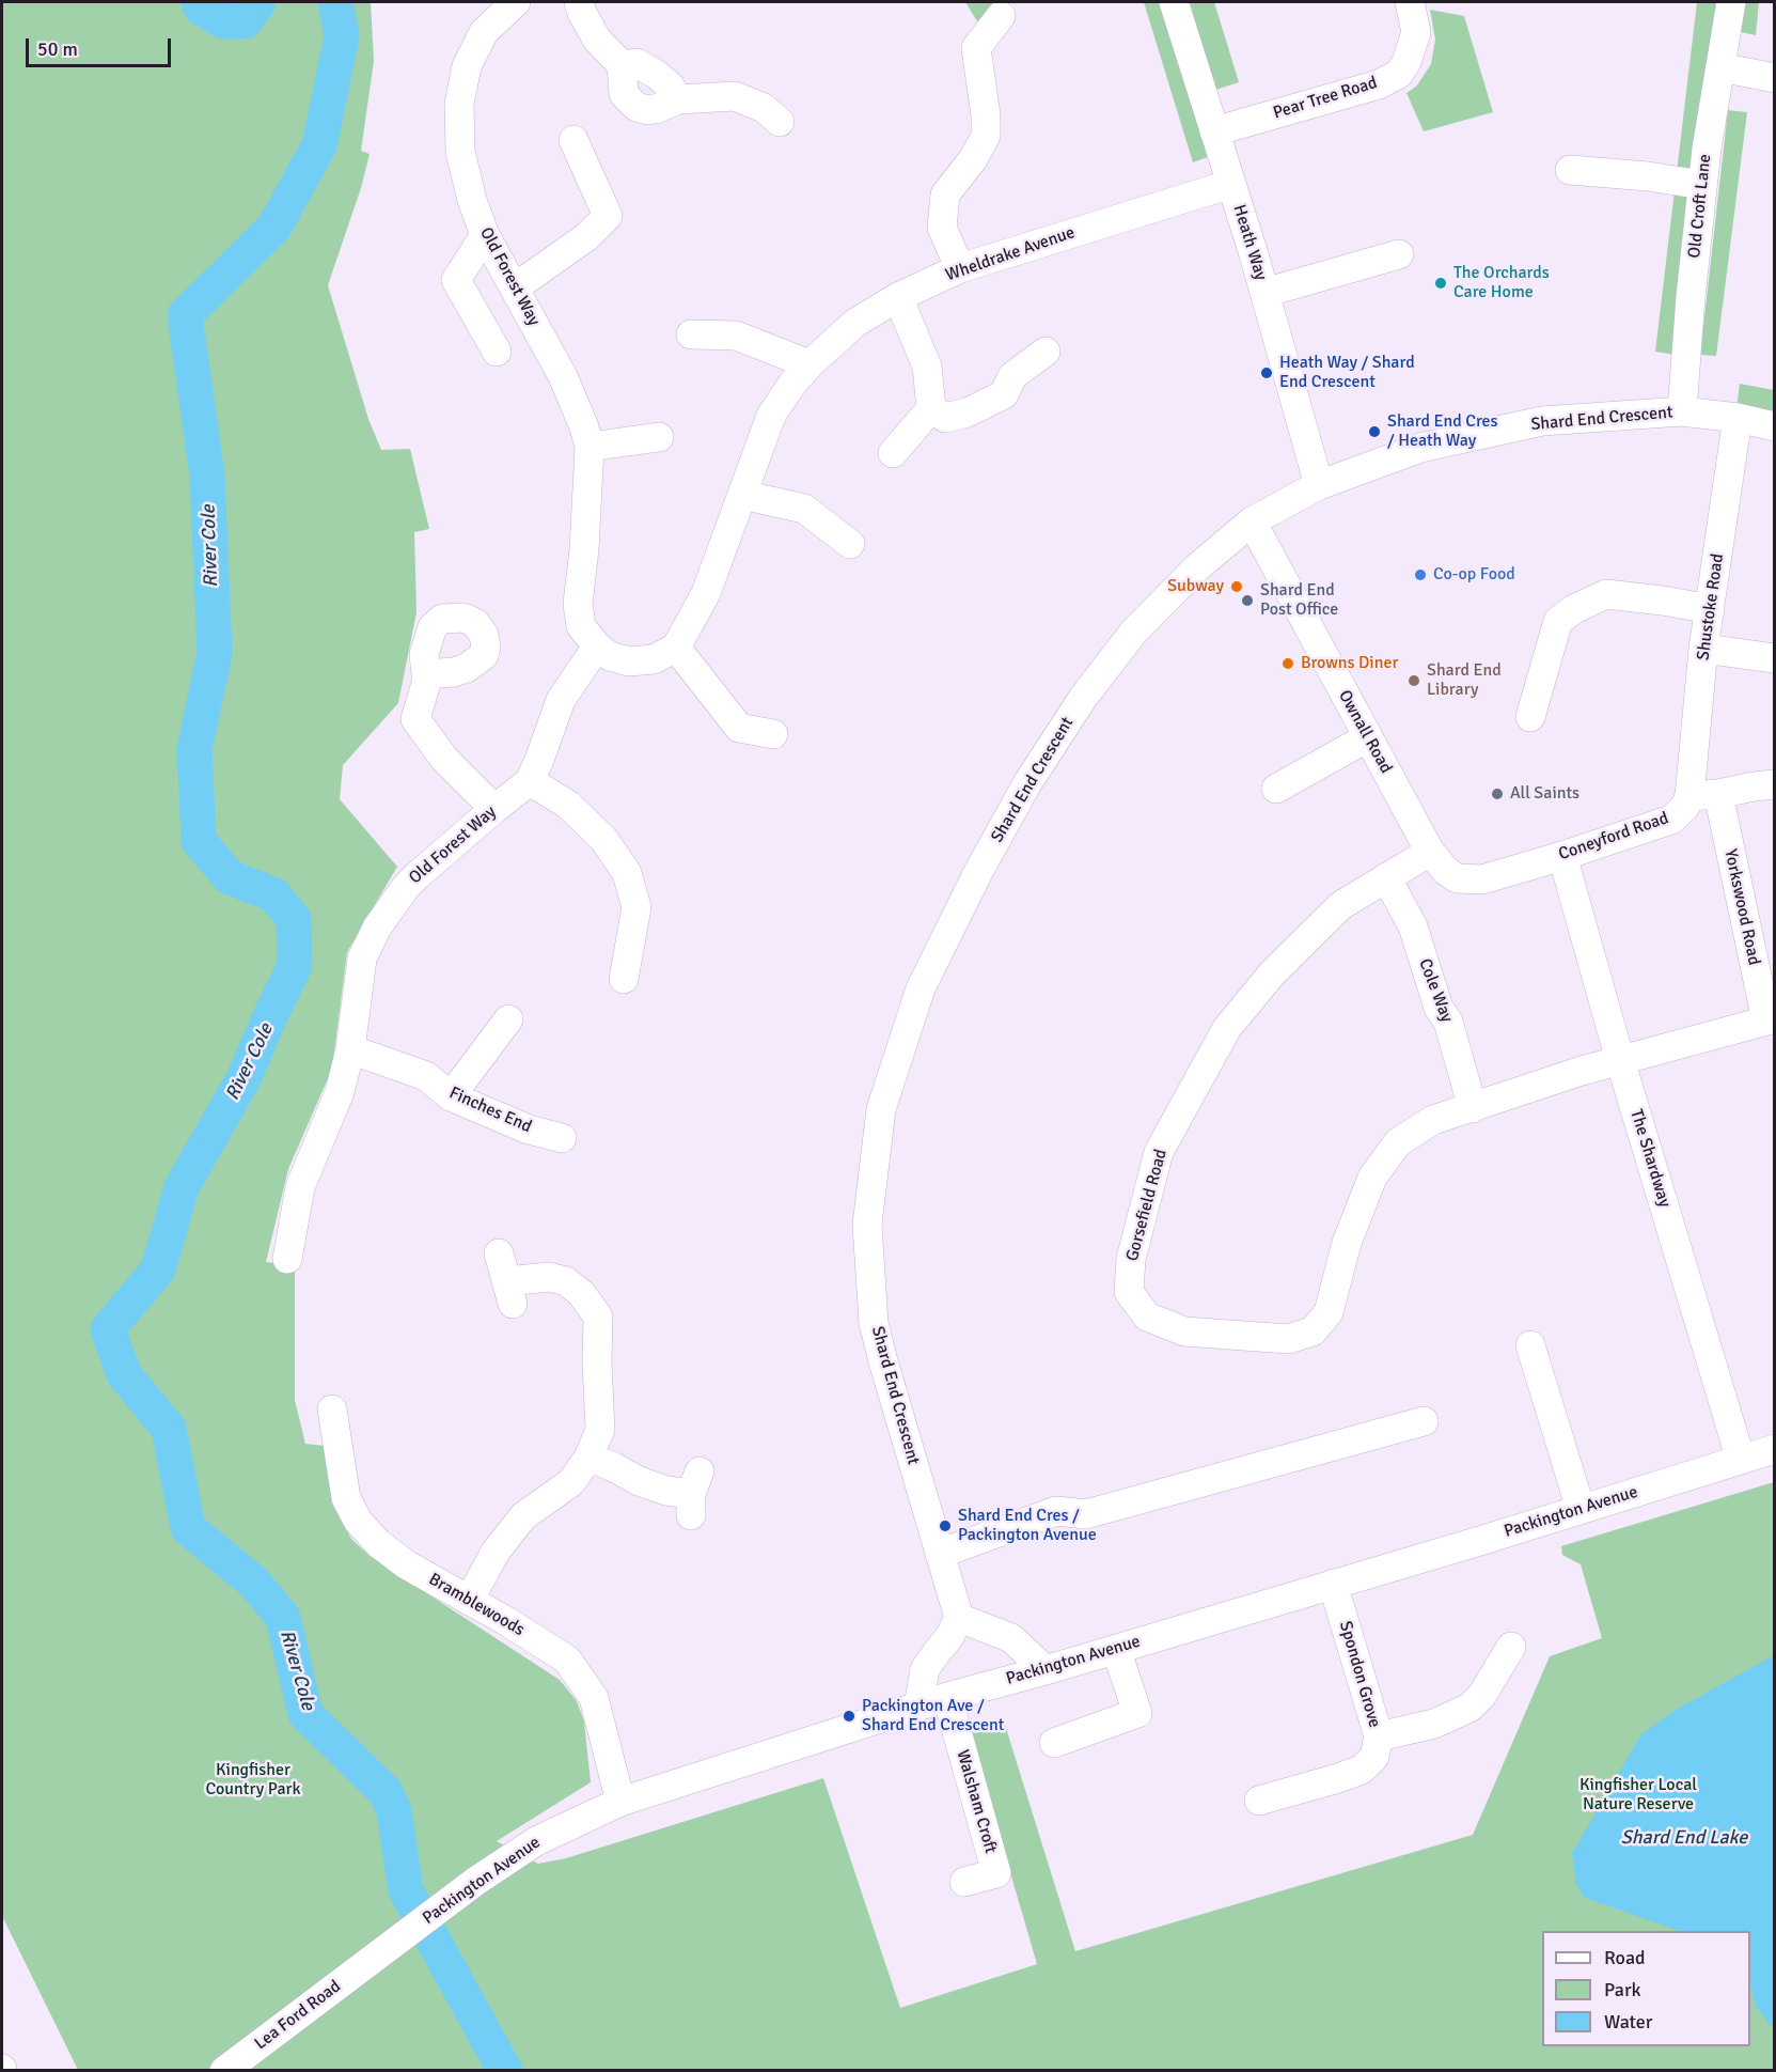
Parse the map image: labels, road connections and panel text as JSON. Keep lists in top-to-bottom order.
{
  "streets": {
    "street": [
      "Pear Tree Road",
      "Old Croft Lane",
      "Heath Way",
      "Wheldrake Avenue",
      "Old Forest Way",
      "Shard End Crescent",
      "Shustoke Road",
      "Ownall Road",
      "Coneyford Road",
      "Yorkswood Road",
      "Cole Way",
      "Finches End",
      "The Shardway",
      "Gorsefield Road",
      "Packington Avenue",
      "Bramblewoods",
      "Spondon Grove",
      "Walsham Croft",
      "Lea Ford Road"
    ]
  },
  "crossings": [
    ["Pear Tree Road", "Heath Way"],
    ["Old Croft Lane", "Shard End Crescent"],
    ["Heath Way", "Wheldrake Avenue"],
    ["Heath Way", "Shard End Crescent"],
    ["Old Forest Way", "Finches End"],
    ["Shard End Crescent", "Shustoke Road"],
    ["Shard End Crescent", "Ownall Road"],
    ["Shustoke Road", "Coneyford Road"],
    ["Ownall Road", "Coneyford Road"],
    ["Ownall Road", "Gorsefield Road"],
    ["Coneyford Road", "The Shardway"],
    ["Cole Way", "Gorsefield Road"],
    ["The Shardway", "Gorsefield Road"],
    ["The Shardway", "Packington Avenue"],
    ["Packington Avenue", "Bramblewoods"],
    ["Packington Avenue", "Spondon Grove"],
    ["Packington Avenue", "Walsham Croft"],
    ["Packington Avenue", "Lea Ford Road"]
  ],
  "water": ["River Cole", "Shard End Lake"],
  "parks": ["Kingfisher Country Park", "Kingfisher Local Nature Reserve"],
  "places": [
    "The Orchards Care Home",
    "Heath Way / Shard End Crescent",
    "Shard End Cres / Heath Way",
    "Co-op Food",
    "Subway",
    "Shard End Post Office",
    "Browns Diner",
    "Shard End Library",
    "All Saints",
    "Shard End Cres / Packington Avenue",
    "Packington Ave / Shard End Crescent"
  ],
  "legend": ["Road", "Park", "Water"],
  "scale_bar": "50 m"
}
